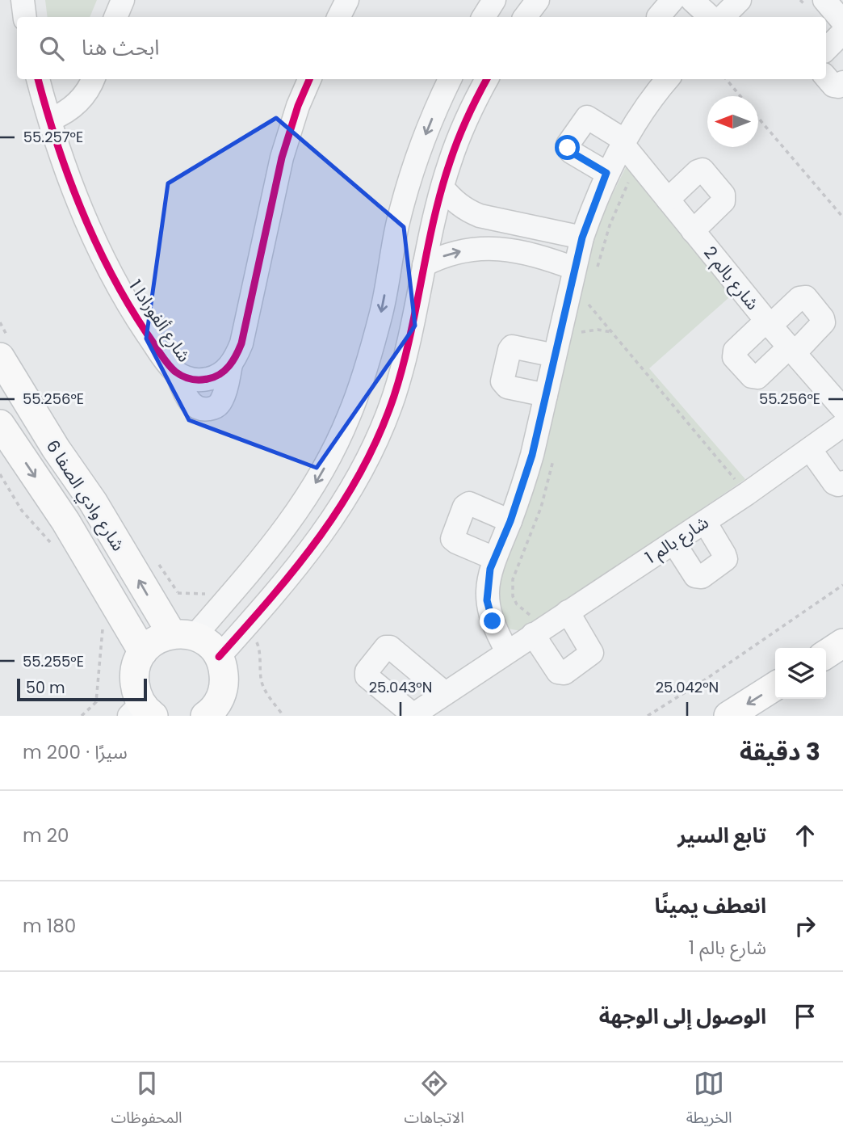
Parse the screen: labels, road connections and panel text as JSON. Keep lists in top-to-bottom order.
{
  "streets": {
    "main road": ["شارع وادي الصفا 6"],
    "street": ["شارع بالم 2", "شارع ألفورادا 1", "شارع بالم 1"]
  },
  "crossings": [
    ["شارع بالم 2", "شارع بالم 1"]
  ],
  "scale_bar": "50 m",
  "north": "left",
  "page": {
    "search": "ابحث هنا",
    "scale": "50 m",
    "heading": ["3 دقيقة", "سيرًا · 200 m"],
    "list": [
      ["تابع السير", "20 m"],
      ["انعطف يمينًا", "شارع بالم 1", "180 m"],
      "الوصول إلى الوجهة"
    ],
    "nav": ["الخريطة", "الاتجاهات", "المحفوظات"]
  },
  "coordinates": [
    "55.257°E",
    "55.256°E",
    "55.255°E",
    "25.043°N",
    "25.042°N"
  ]
}
